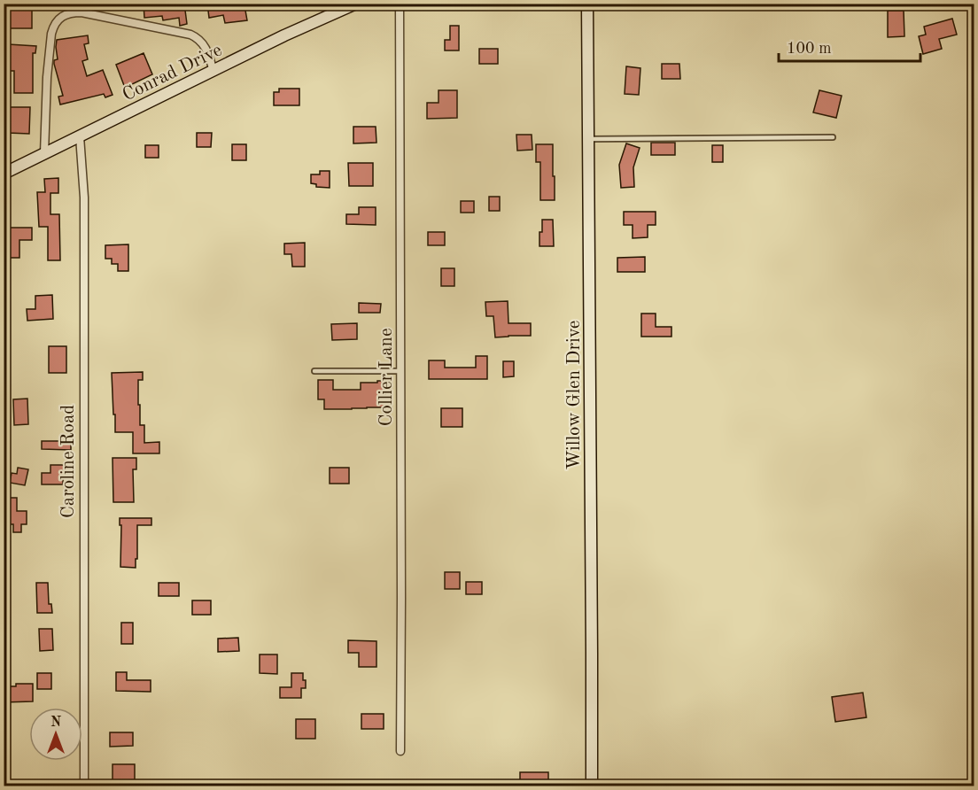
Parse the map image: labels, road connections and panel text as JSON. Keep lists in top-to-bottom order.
{
  "streets": {
    "main road": ["Conrad Drive", "Willow Glen Drive"],
    "street": ["Collier Lane", "Caroline Road"]
  },
  "crossings": [
    ["Conrad Drive", "Caroline Road"]
  ],
  "scale_bar": "100 m",
  "north": "top"
}
